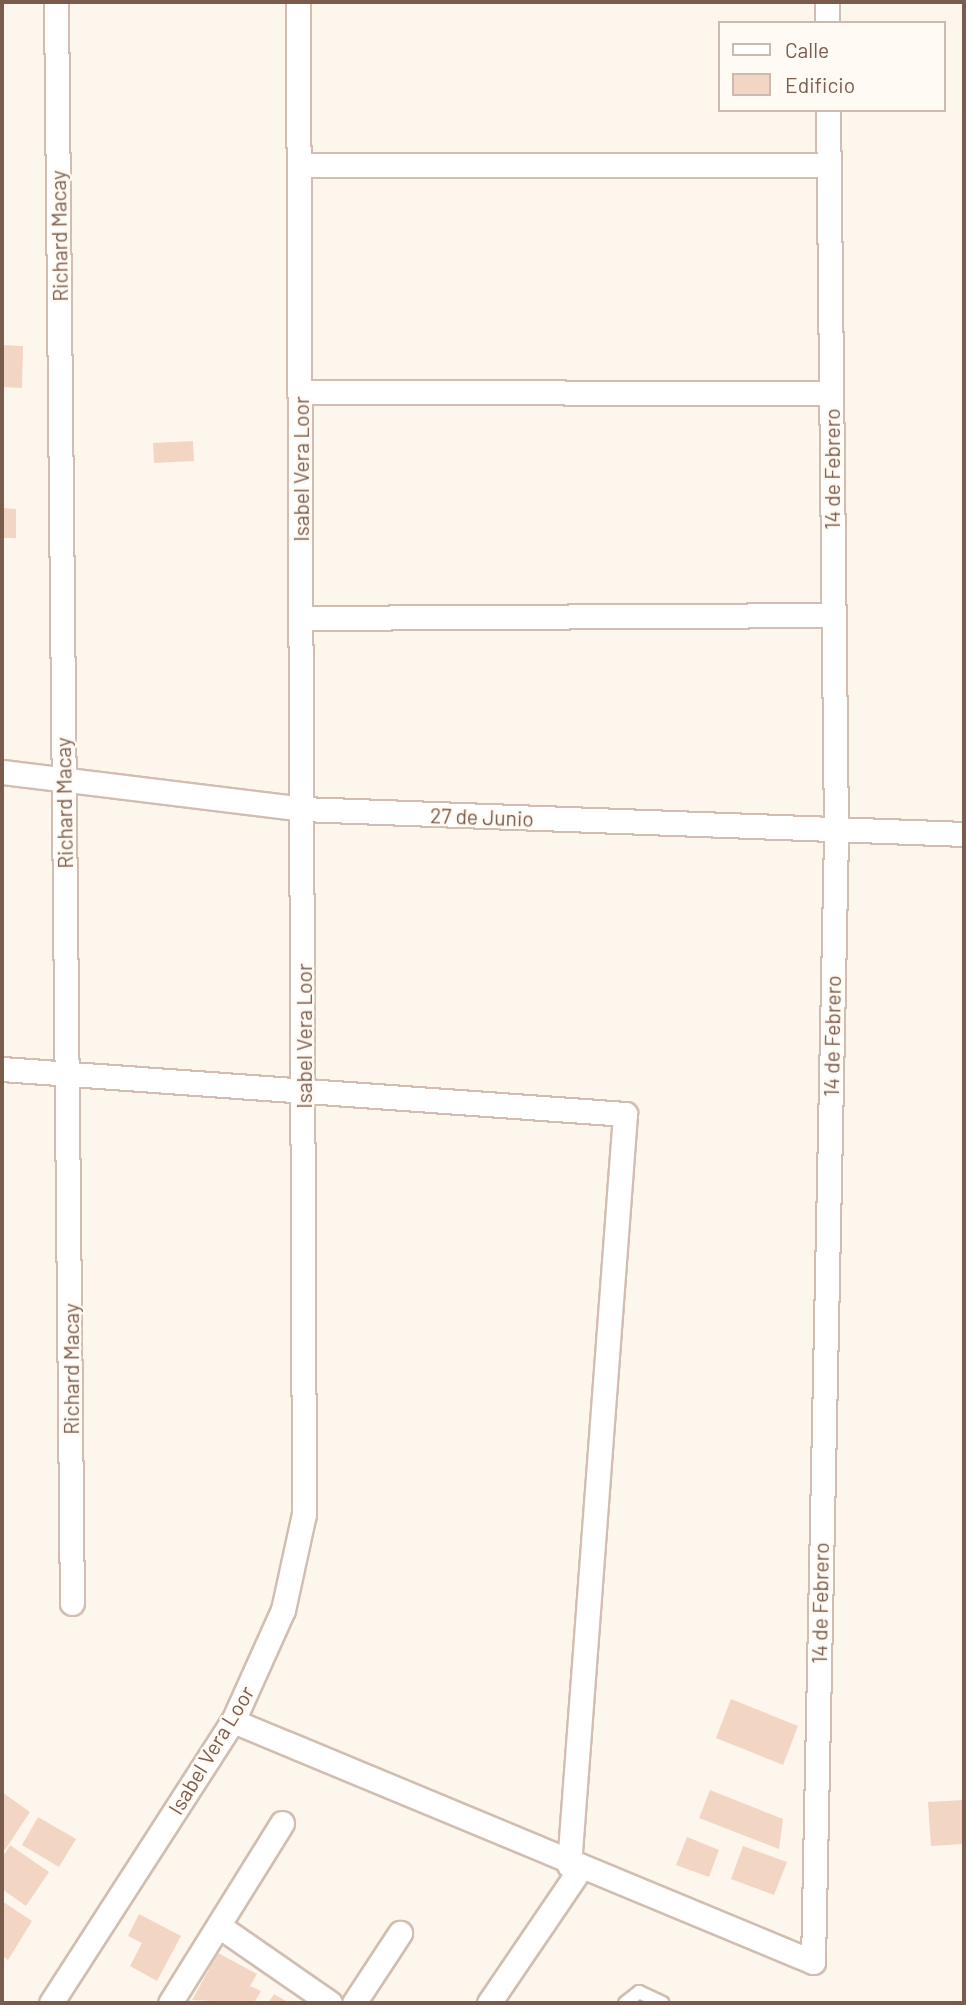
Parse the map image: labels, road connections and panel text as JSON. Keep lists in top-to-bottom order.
{
  "streets": {
    "street": [
      "Richard Macay",
      "Isabel Vera Loor",
      "14 de Febrero",
      "27 de Junio"
    ]
  },
  "crossings": [
    ["Richard Macay", "27 de Junio"],
    ["Isabel Vera Loor", "27 de Junio"],
    ["14 de Febrero", "27 de Junio"]
  ],
  "legend": ["Calle", "Edificio"]
}
